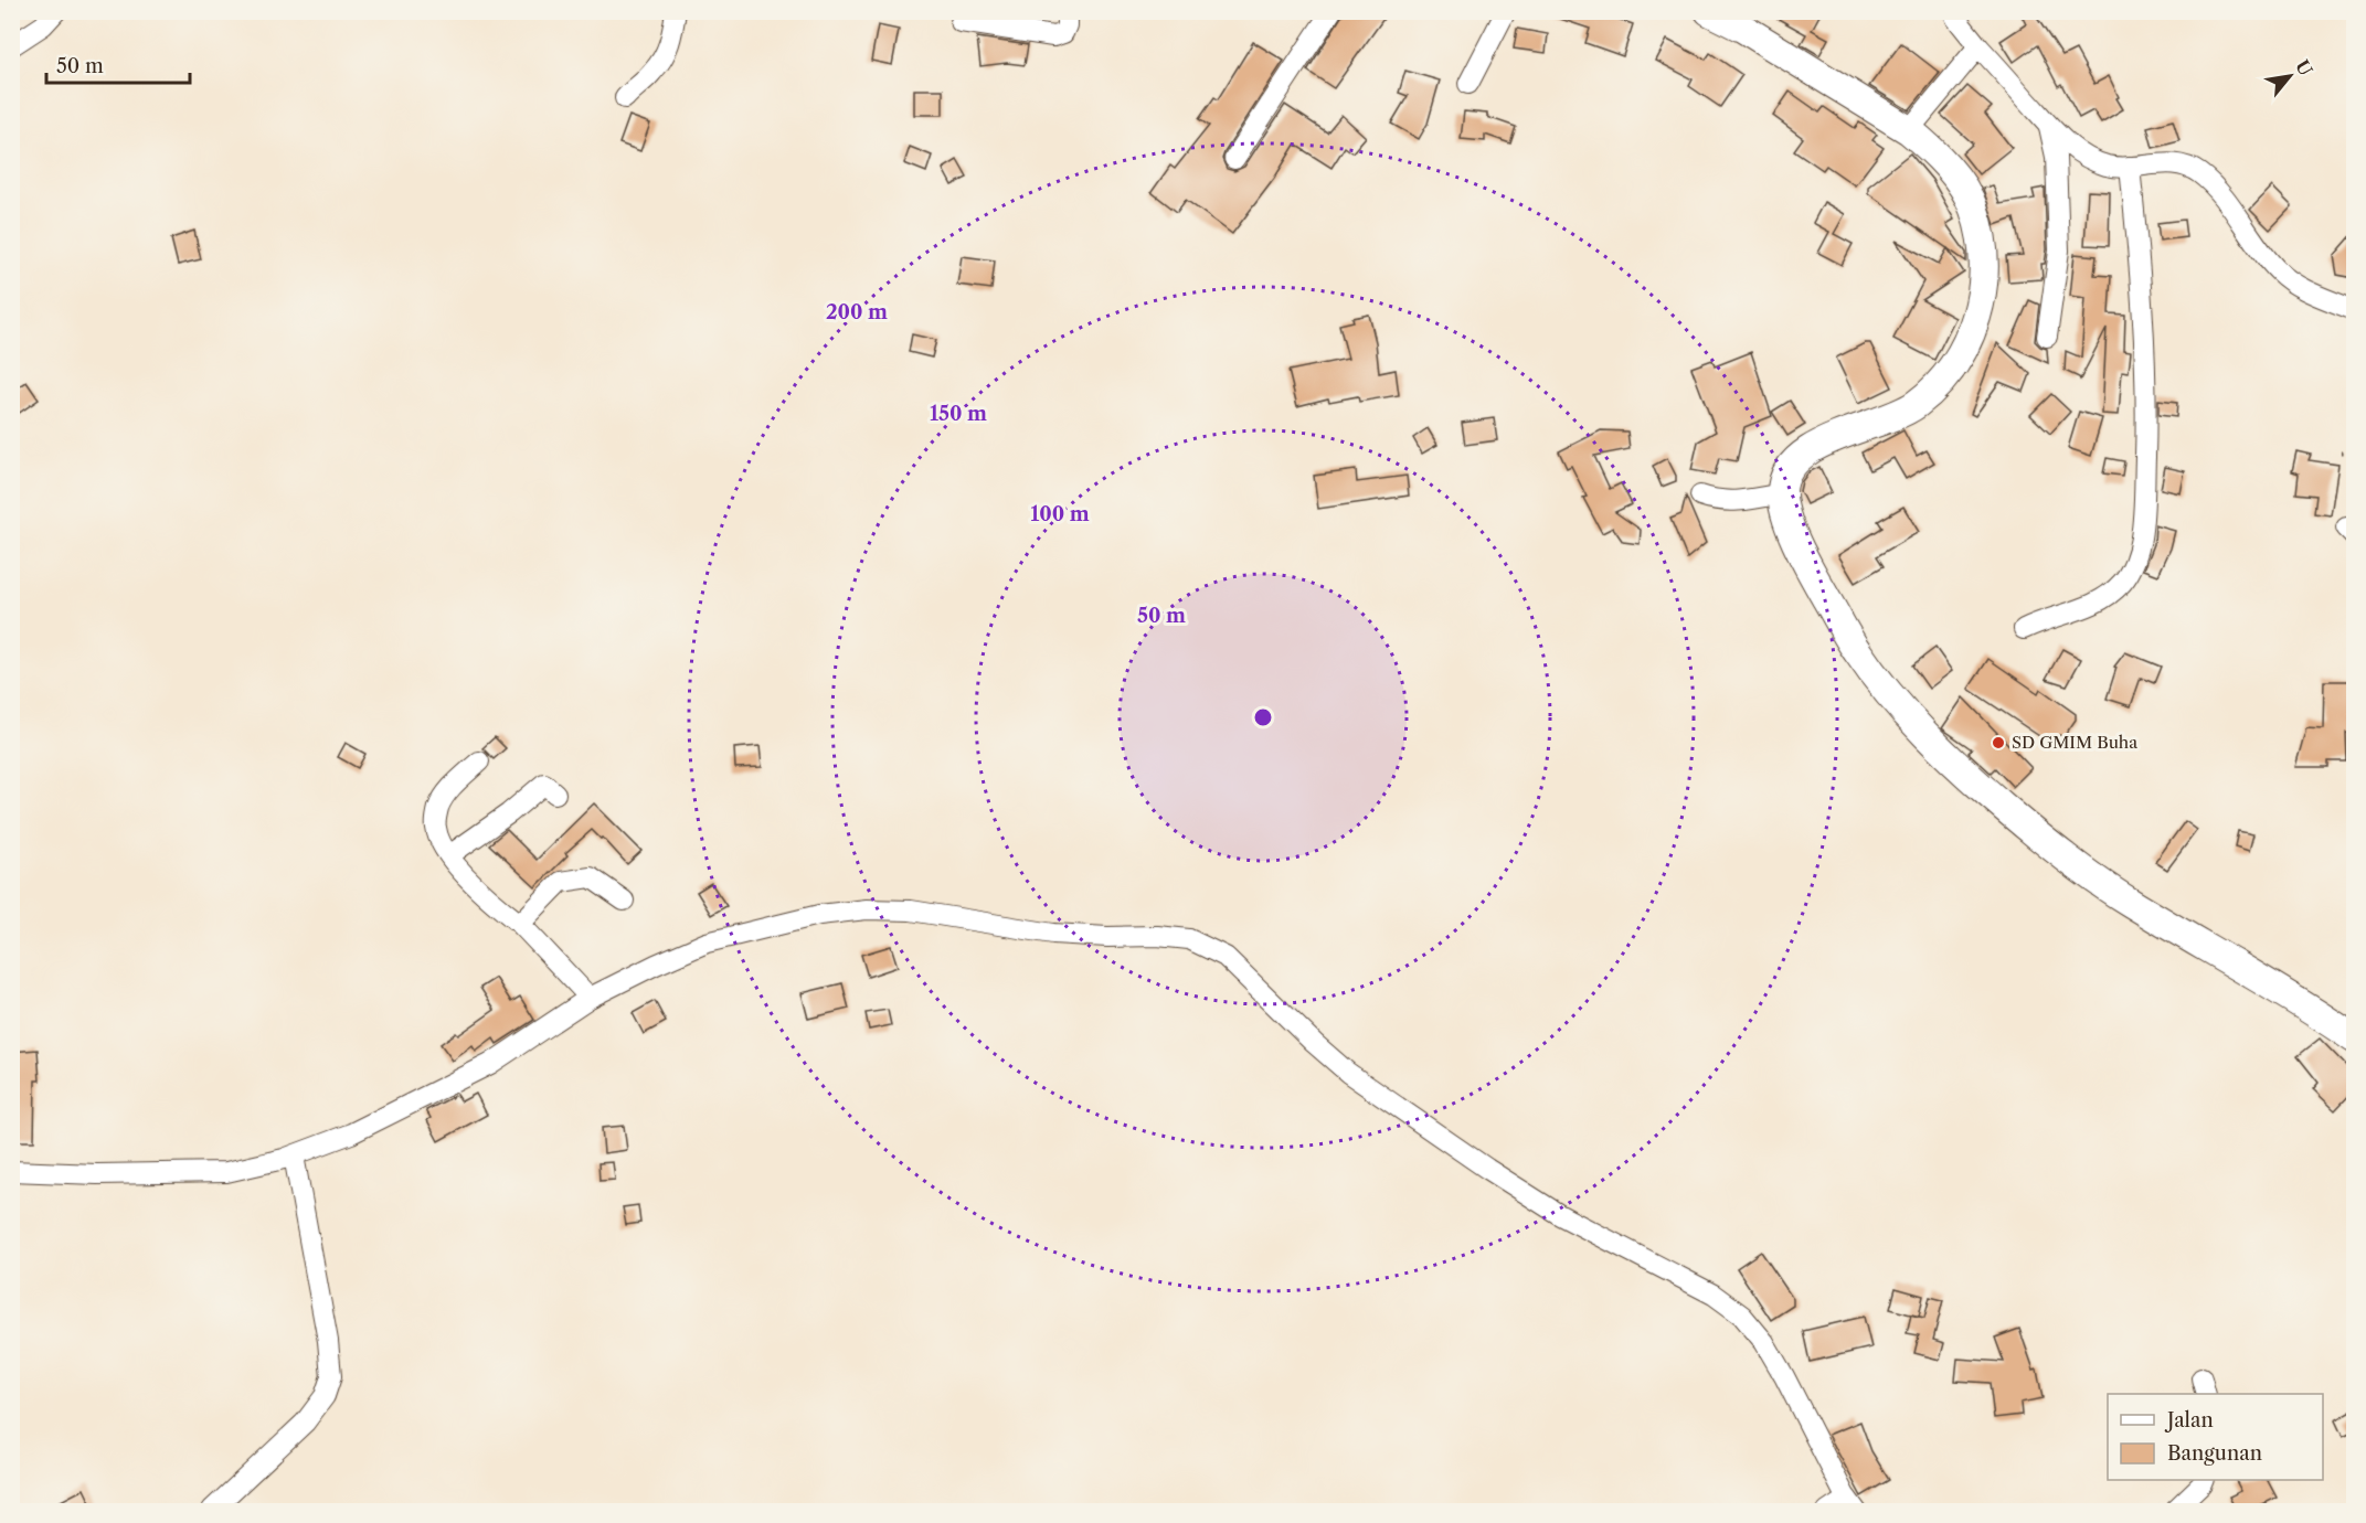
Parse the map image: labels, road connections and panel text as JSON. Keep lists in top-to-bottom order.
{
  "places": ["SD GMIM Buha"],
  "legend": ["Jalan", "Bangunan"],
  "scale_bar": "50 m",
  "north": "top right",
  "rings": [
    "200 m",
    "150 m",
    "100 m",
    "50 m"
  ]
}
